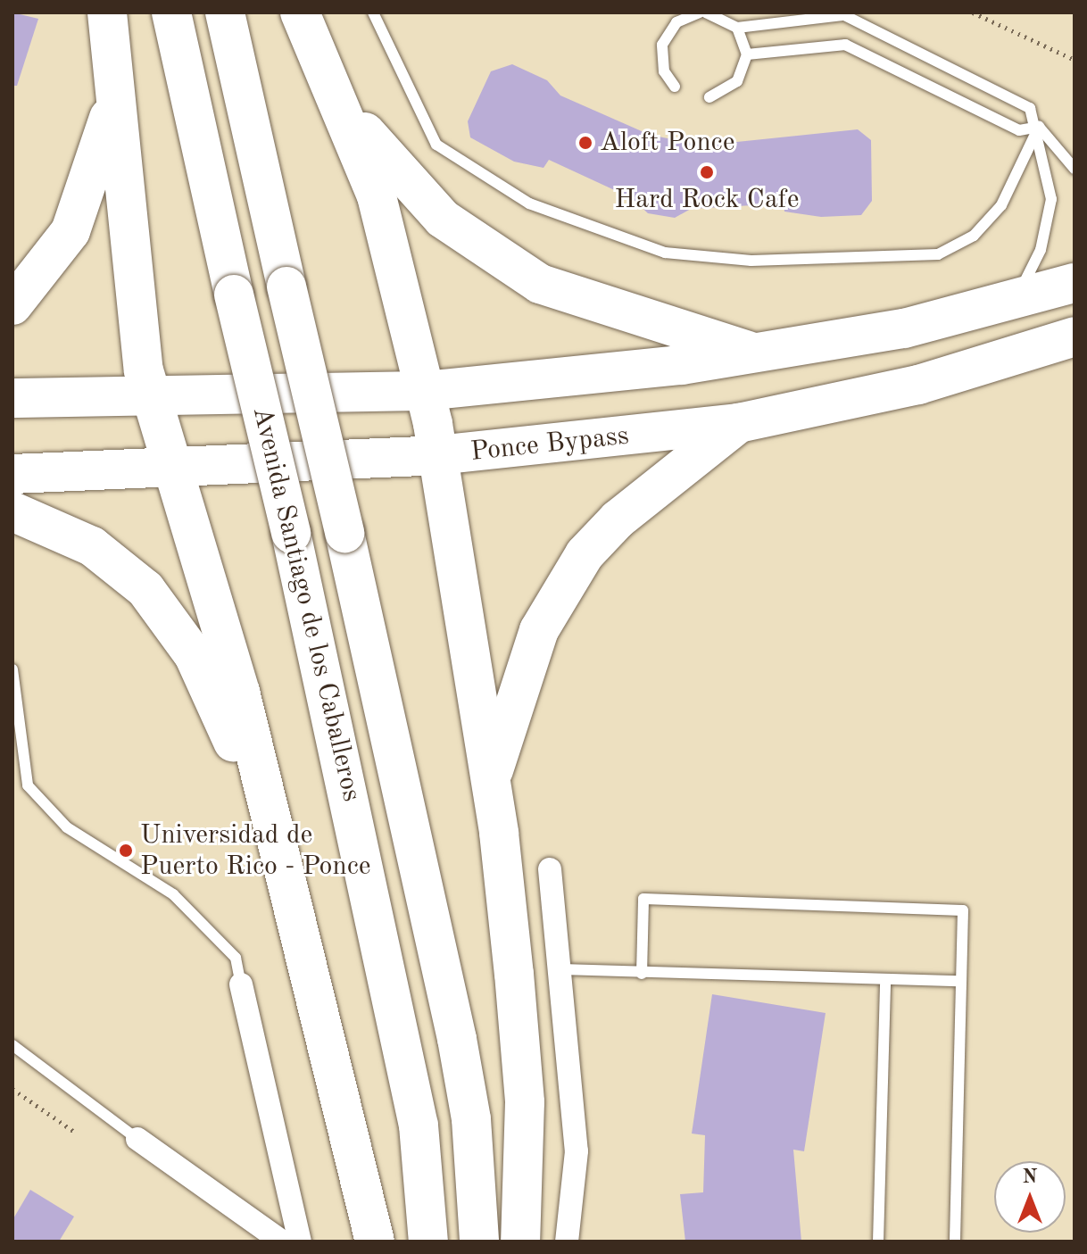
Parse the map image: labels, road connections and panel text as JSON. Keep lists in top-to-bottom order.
{
  "streets": {
    "highway": ["Ponce Bypass", "Avenida Santiago de los Caballeros"]
  },
  "places": ["Aloft Ponce", "Hard Rock Cafe", "Universidad de Puerto Rico - Ponce"],
  "north": "top"
}
